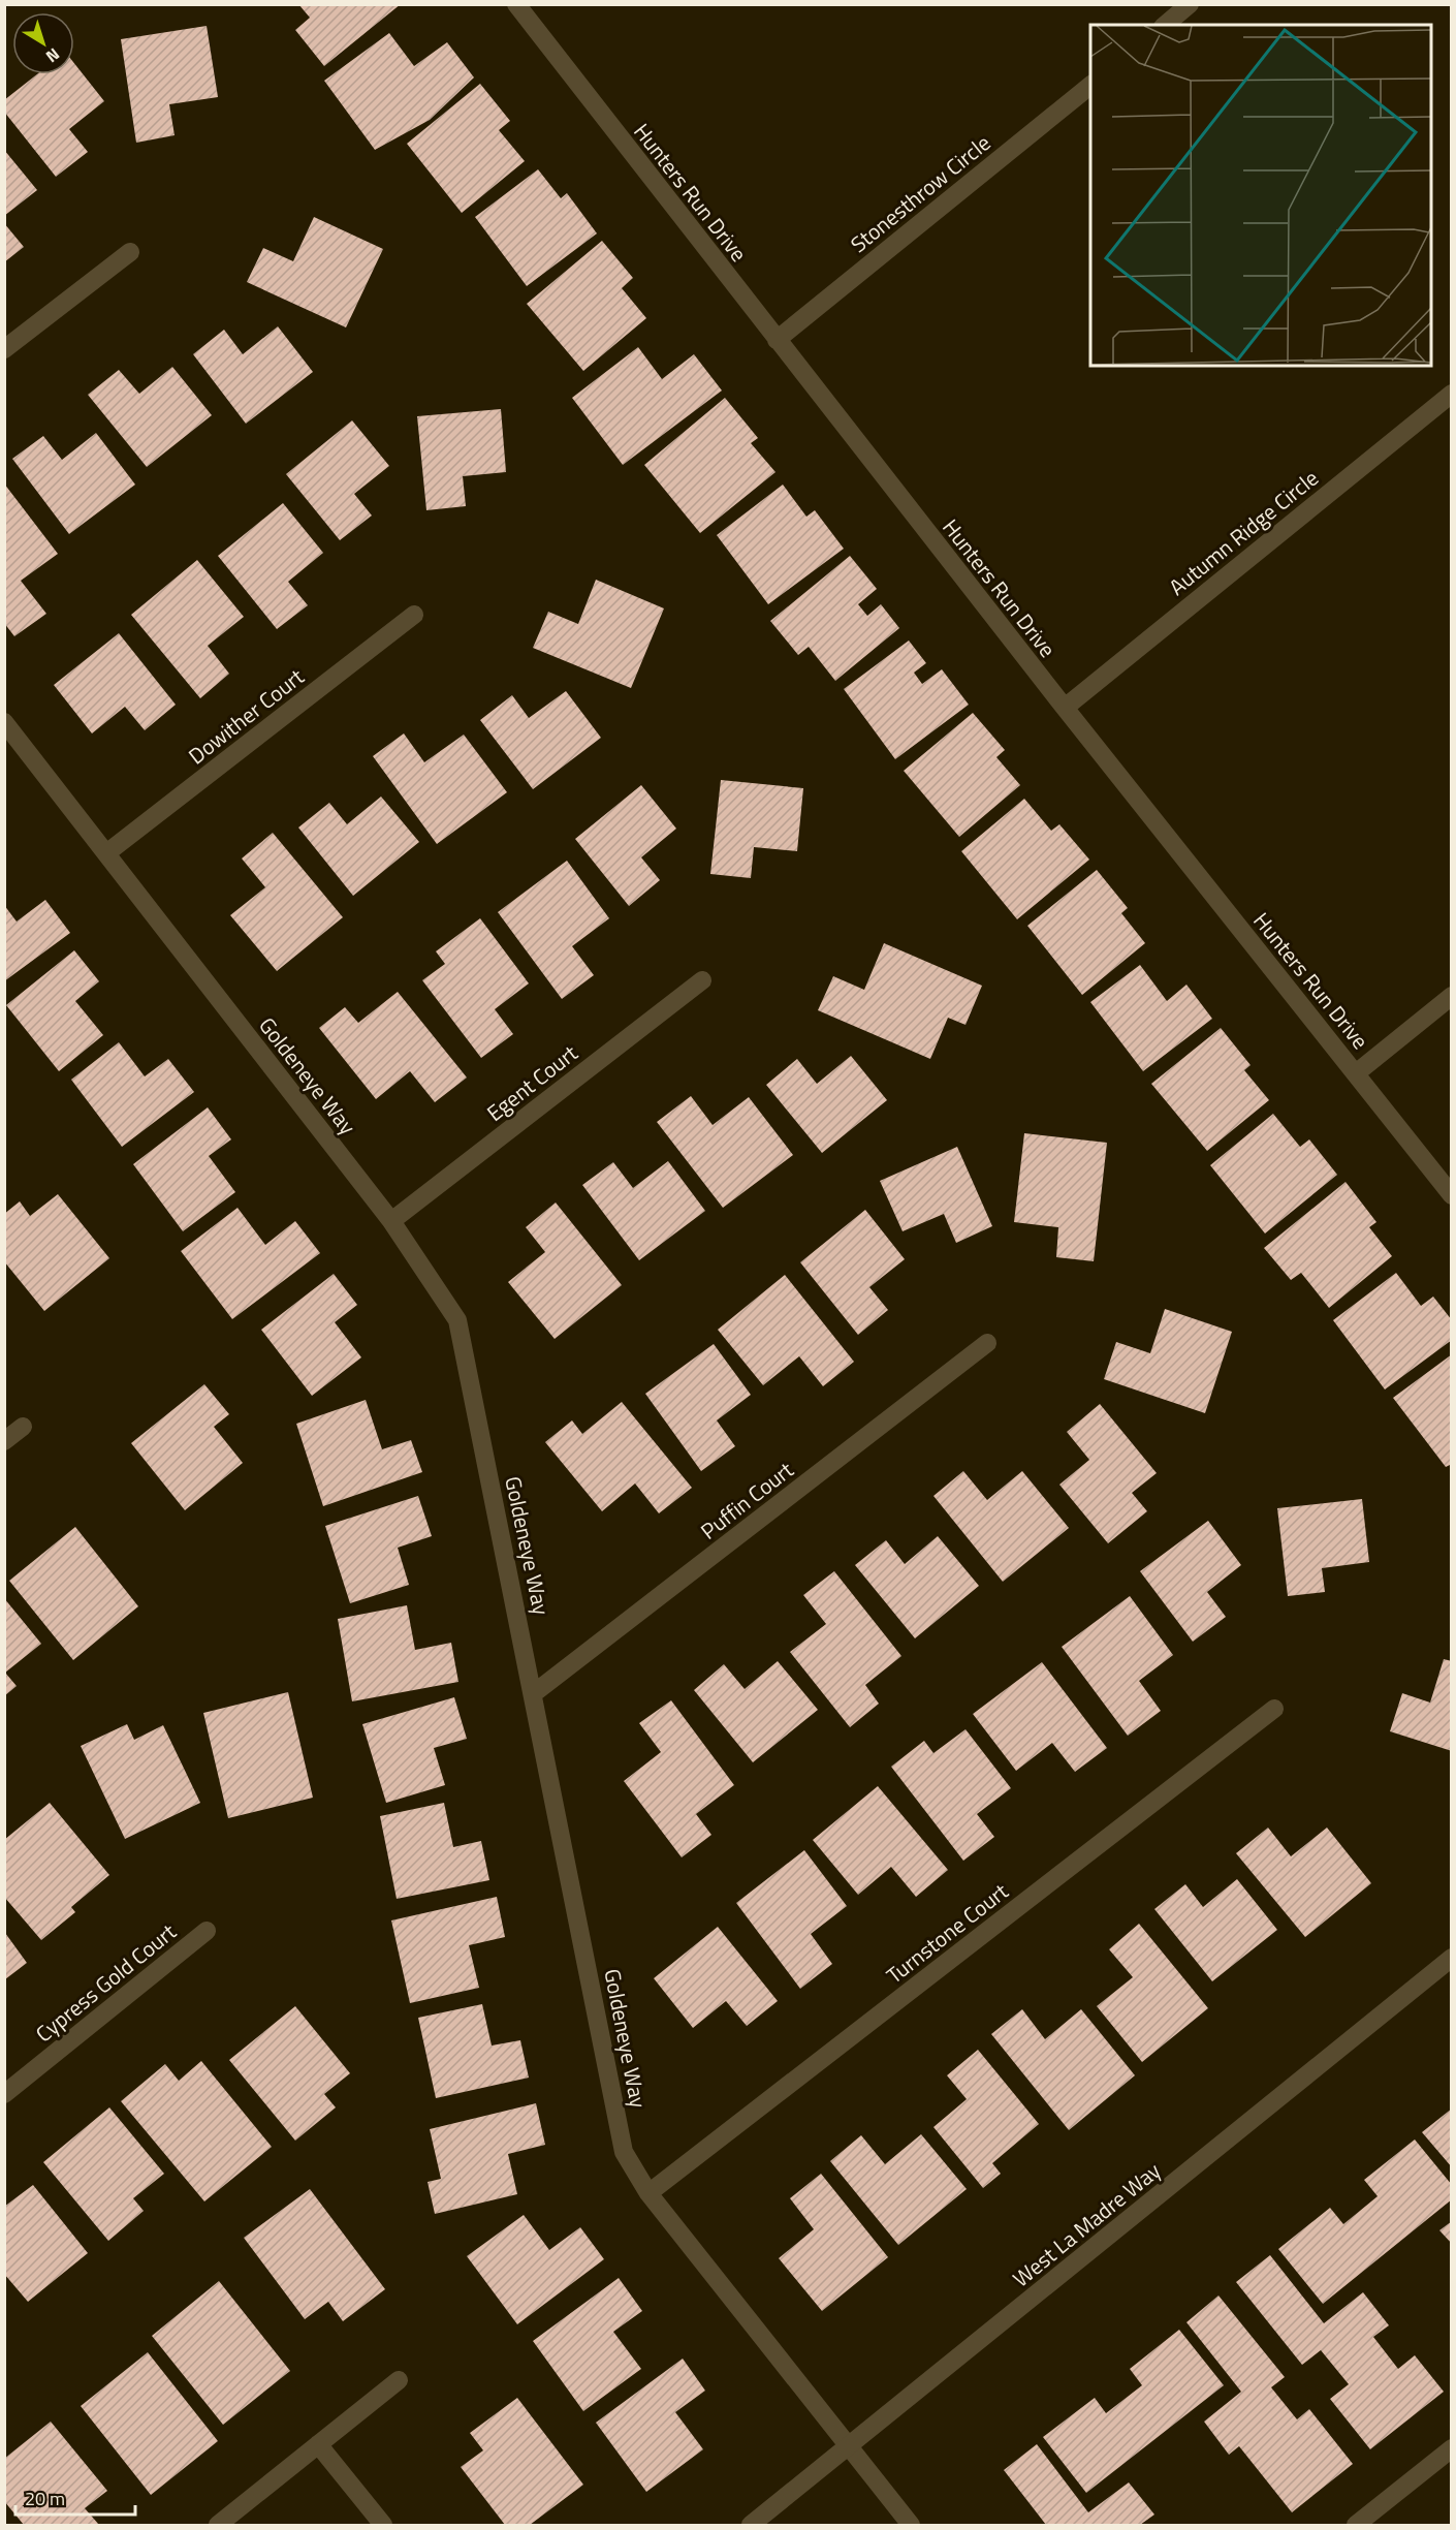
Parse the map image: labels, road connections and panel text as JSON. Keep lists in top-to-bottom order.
{
  "streets": {
    "street": [
      "Hunters Run Drive",
      "Stonesthrow Circle",
      "Autumn Ridge Circle",
      "Dowither Court",
      "Goldeneye Way",
      "Egent Court",
      "Puffin Court",
      "Turnstone Court",
      "Cypress Gold Court",
      "West La Madre Way"
    ]
  },
  "crossings": [
    ["Hunters Run Drive", "Stonesthrow Circle"],
    ["Hunters Run Drive", "Autumn Ridge Circle"],
    ["Dowither Court", "Goldeneye Way"],
    ["Goldeneye Way", "Egent Court"],
    ["Goldeneye Way", "Puffin Court"],
    ["Goldeneye Way", "Turnstone Court"],
    ["Goldeneye Way", "West La Madre Way"]
  ],
  "scale_bar": "20 m",
  "north": "bottom right"
}
